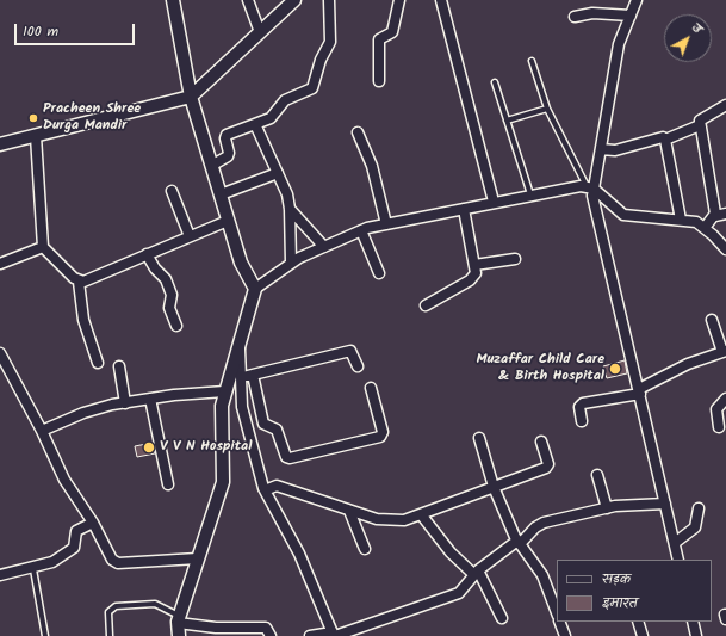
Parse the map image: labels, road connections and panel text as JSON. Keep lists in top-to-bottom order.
{
  "places": ["Pracheen Shree Durga Mandir", "Muzaffar Child Care & Birth Hospital", "V V N Hospital"],
  "legend": ["सड़क", "इमारत"],
  "scale_bar": "100 m",
  "north": "top right"
}
